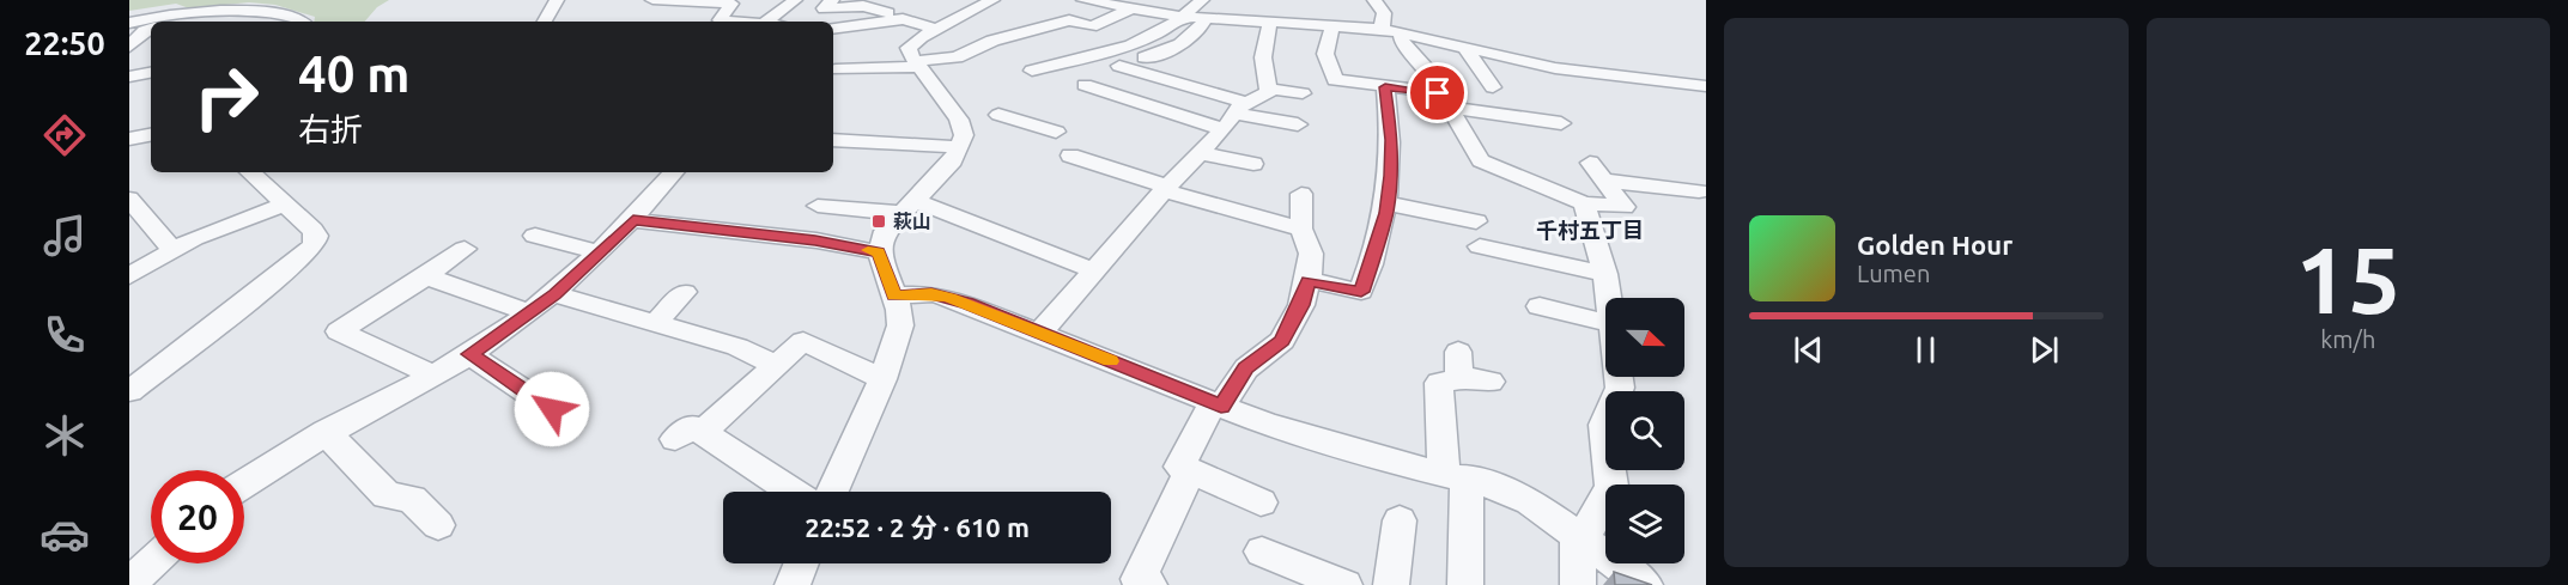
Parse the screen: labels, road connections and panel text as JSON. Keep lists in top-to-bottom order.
{
  "districts": ["千村五丁目"],
  "places": {
    "transit": ["萩山"]
  },
  "north": "right",
  "page": {
    "tabs": "22:50",
    "tile": ["15", "km/h"],
    "turn": ["40 m", "右折"],
    "song": ["Golden Hour", "Lumen"],
    "limit": "20",
    "trip": "22:52 · 2 分 · 610 m"
  }
}
